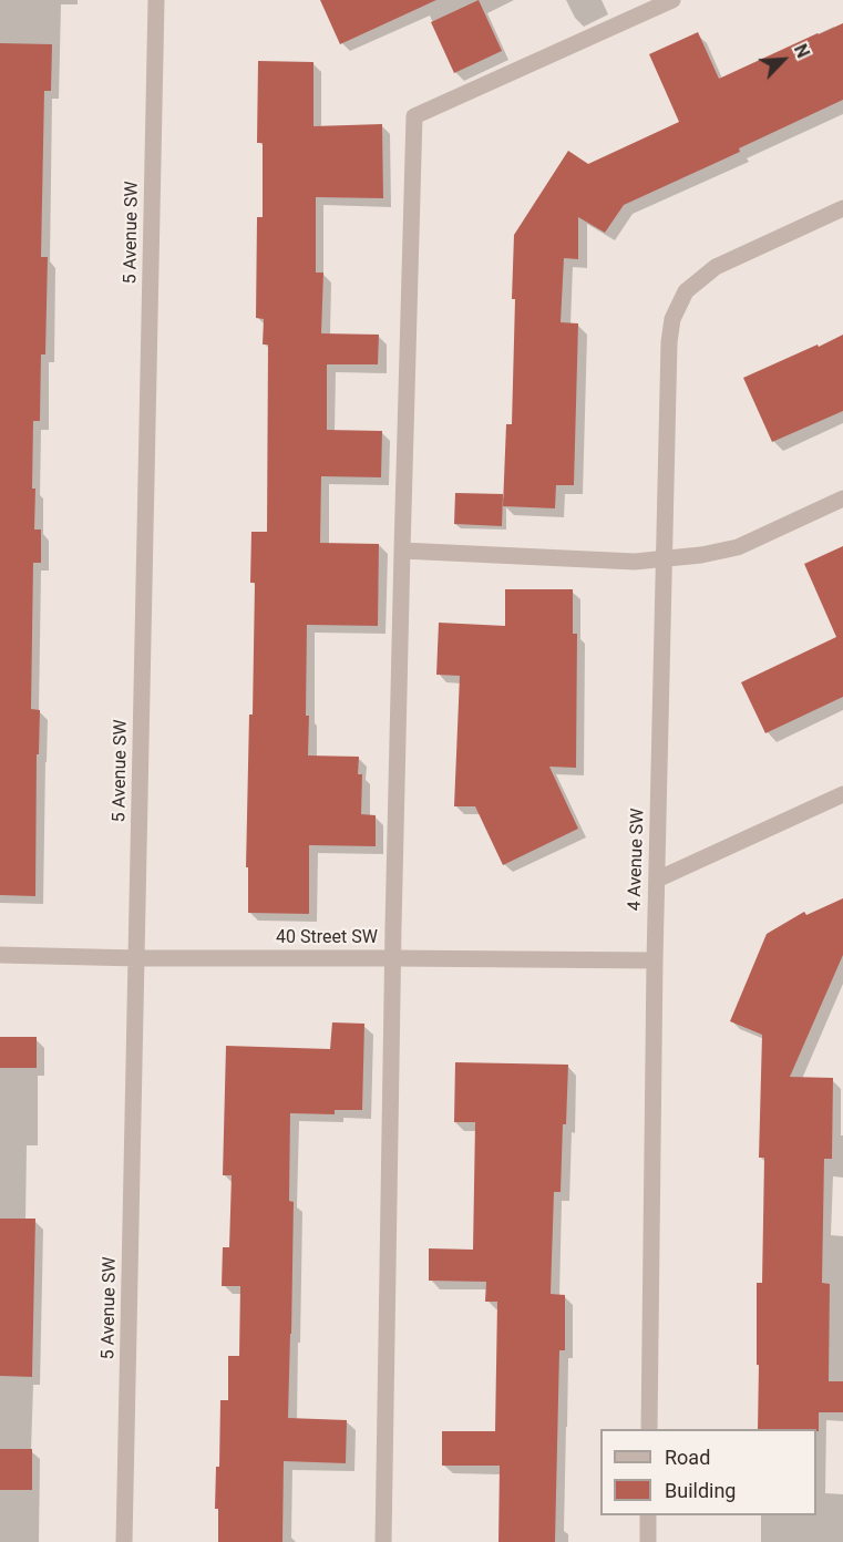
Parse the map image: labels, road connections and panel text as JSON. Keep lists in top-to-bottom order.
{
  "streets": {
    "street": ["5 Avenue SW", "4 Avenue SW", "40 Street SW"]
  },
  "crossings": [
    ["5 Avenue SW", "40 Street SW"],
    ["4 Avenue SW", "40 Street SW"]
  ],
  "legend": ["Road", "Building"],
  "north": "top right"
}
